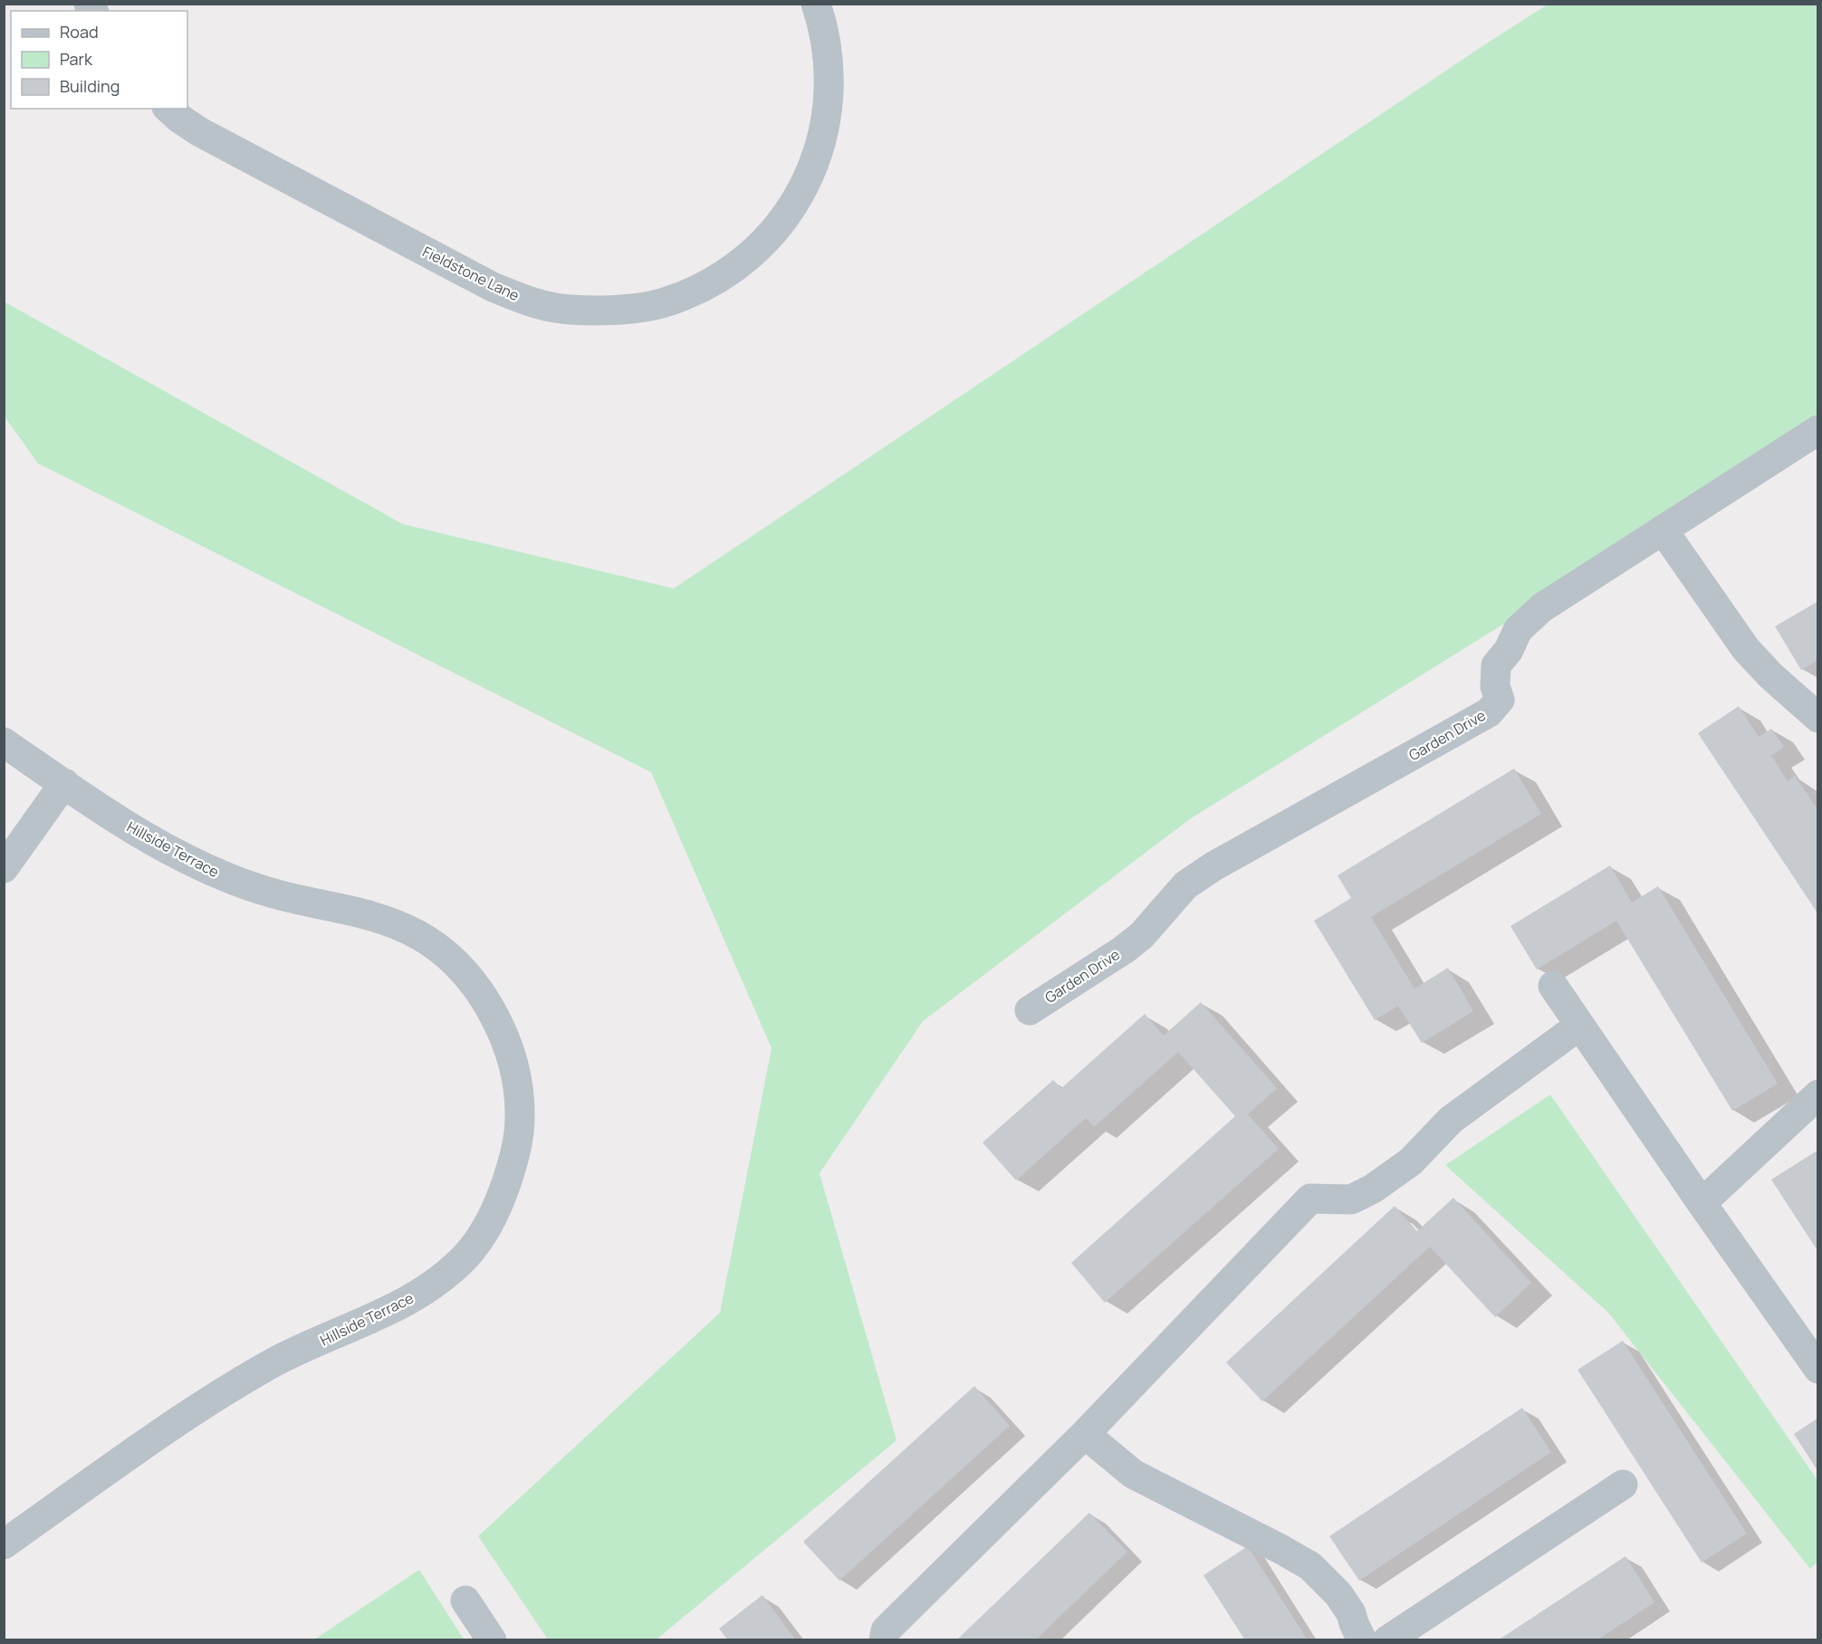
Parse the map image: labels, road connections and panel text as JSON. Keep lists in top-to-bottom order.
{
  "streets": {
    "street": ["Fieldstone Lane", "Garden Drive", "Hillside Terrace"]
  },
  "legend": ["Road", "Park", "Building"]
}
